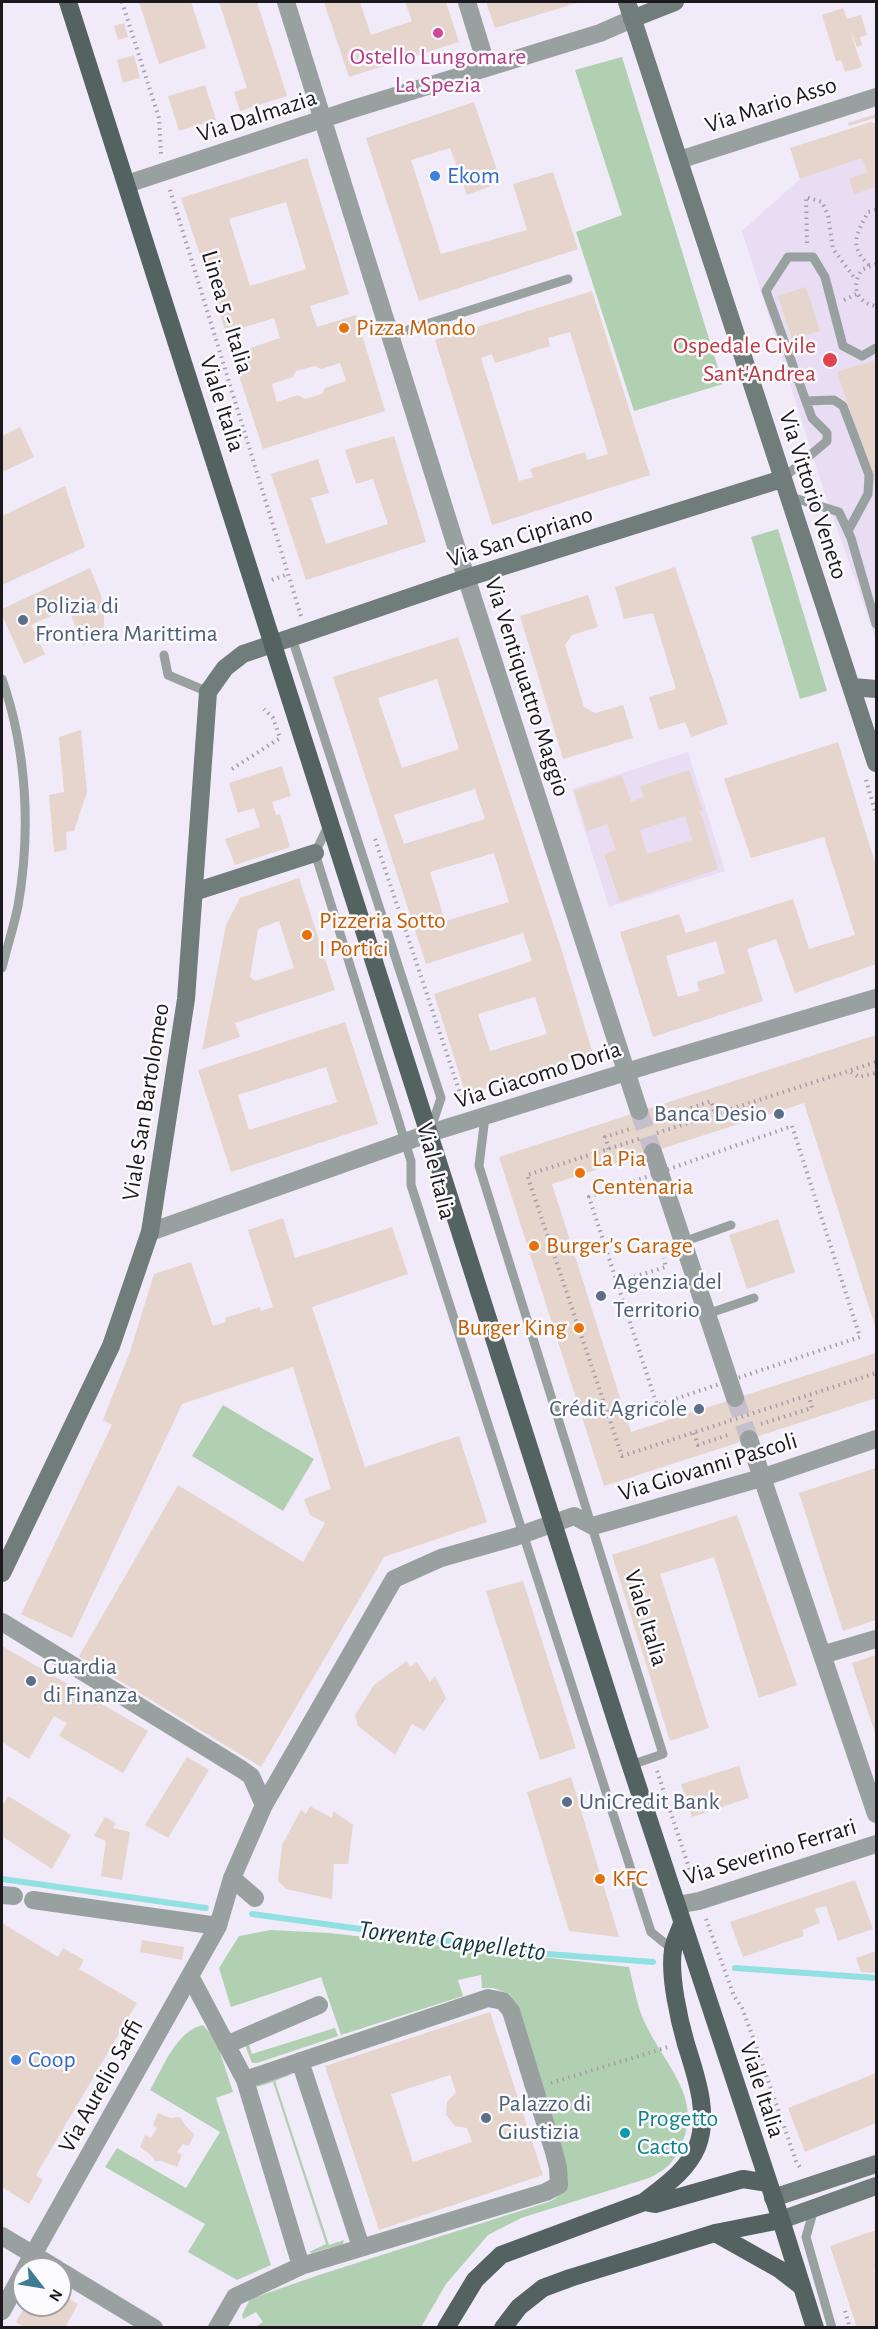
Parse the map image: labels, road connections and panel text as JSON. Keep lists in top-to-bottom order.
{
  "streets": {
    "main road": ["Viale Italia"],
    "street": [
      "Via Mario Asso",
      "Via Dalmazia",
      "Via Vittorio Veneto",
      "Via San Cipriano",
      "Via Ventiquattro Maggio",
      "Via Giacomo Doria",
      "Viale San Bartolomeo",
      "Via Giovanni Pascoli",
      "Via Severino Ferrari",
      "Via Aurelio Saffi"
    ],
    "path": ["Linea 5 - Italia"]
  },
  "crossings": [
    ["Via Mario Asso", "Via Vittorio Veneto"],
    ["Via Dalmazia", "Linea 5 - Italia"],
    ["Via Dalmazia", "Viale Italia"],
    ["Via Dalmazia", "Via Vittorio Veneto"],
    ["Via Dalmazia", "Via Ventiquattro Maggio"],
    ["Linea 5 - Italia", "Viale Italia"],
    ["Linea 5 - Italia", "Via San Cipriano"],
    ["Viale Italia", "Via San Cipriano"],
    ["Viale Italia", "Via Giacomo Doria"],
    ["Viale Italia", "Via Giovanni Pascoli"],
    ["Viale Italia", "Via Severino Ferrari"],
    ["Via Vittorio Veneto", "Via San Cipriano"],
    ["Via San Cipriano", "Via Ventiquattro Maggio"],
    ["Via Ventiquattro Maggio", "Via Giacomo Doria"],
    ["Via Giacomo Doria", "Viale San Bartolomeo"]
  ],
  "water": ["Torrente Cappelletto"],
  "places": [
    "Ostello Lungomare La Spezia",
    "Ekom",
    "Pizza Mondo",
    "Ospedale Civile Sant'Andrea",
    "Polizia di Frontiera Marittima",
    "Pizzeria Sotto I Portici",
    "Banca Desio",
    "La Pia Centenaria",
    "Burger's Garage",
    "Agenzia del Territorio",
    "Burger King",
    "Crédit Agricole",
    "Guardia di Finanza",
    "UniCredit Bank",
    "KFC",
    "Coop",
    "Palazzo di Giustizia",
    "Progetto Cacto"
  ],
  "north": "bottom right"
}
